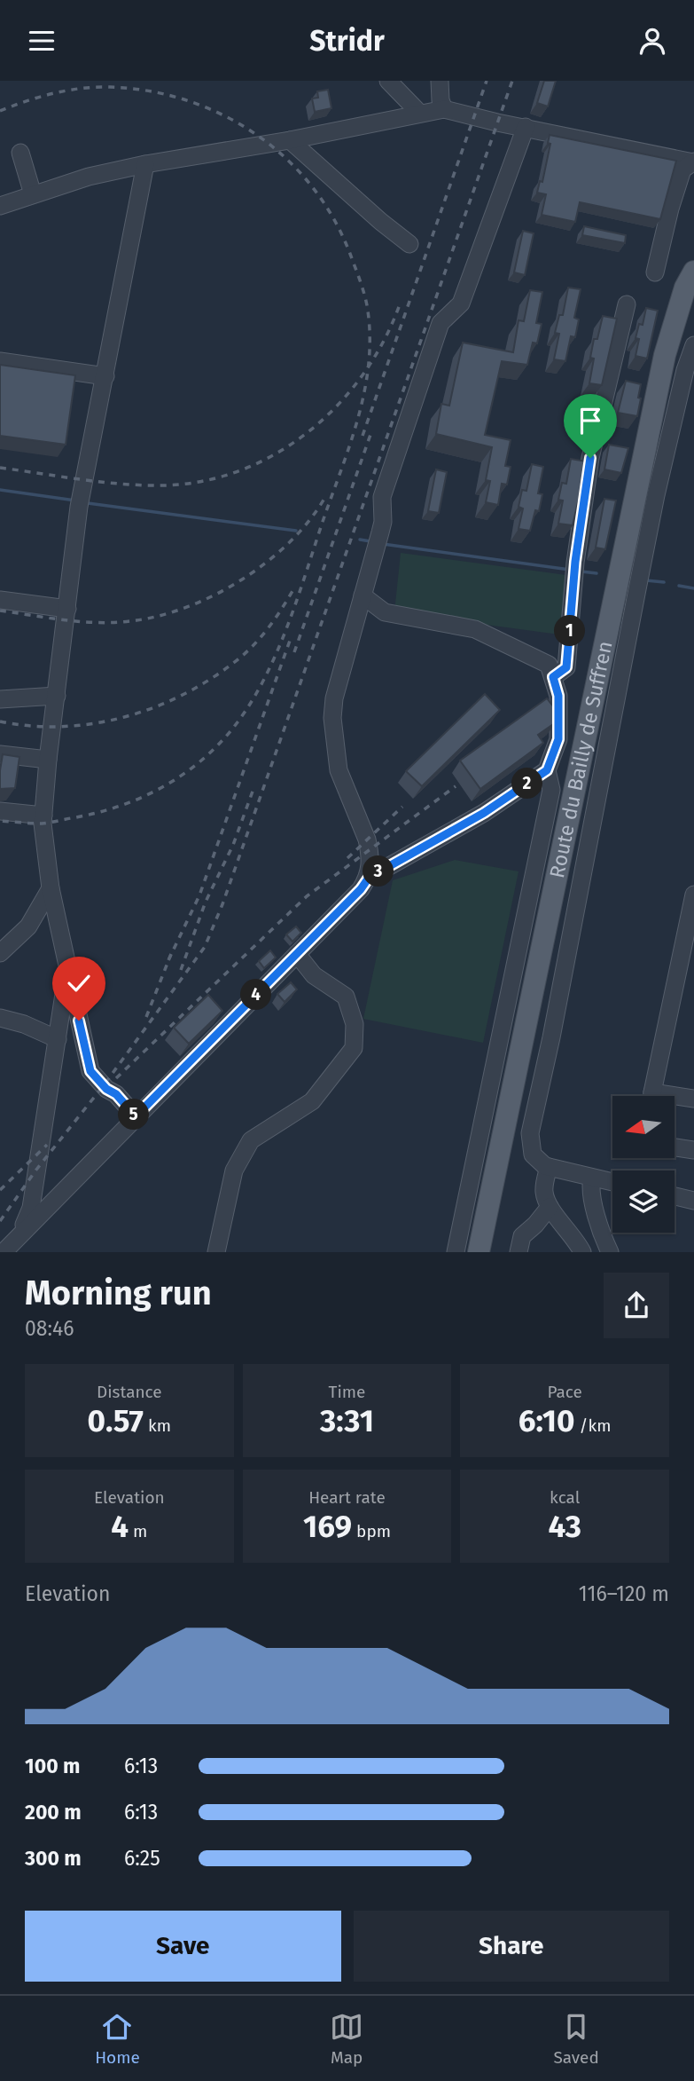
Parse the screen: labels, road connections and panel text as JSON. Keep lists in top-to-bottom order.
{
  "streets": {
    "main road": ["Route du Bailly de Suffren"]
  },
  "north": "left",
  "page": {
    "header": "Stridr",
    "pins": [
      "1",
      "2",
      "3",
      "4",
      "5"
    ],
    "heading": ["Morning run", "08:46"],
    "stats": [
      ["Distance", "0.57 km"],
      ["Time", "3:31"],
      ["Pace", "6:10 /km"],
      ["Elevation", "4 m"],
      ["Heart rate", "169 bpm"],
      ["kcal", "43"]
    ],
    "chart": ["Elevation", "116–120 m"],
    "list": [
      {
        "name": "100 m",
        "note": "6:13"
      },
      {
        "name": "200 m",
        "note": "6:13"
      },
      {
        "name": "300 m",
        "note": "6:25"
      }
    ],
    "buttons": ["Save", "Share"],
    "tabs": ["Home", "Map", "Saved"]
  }
}
